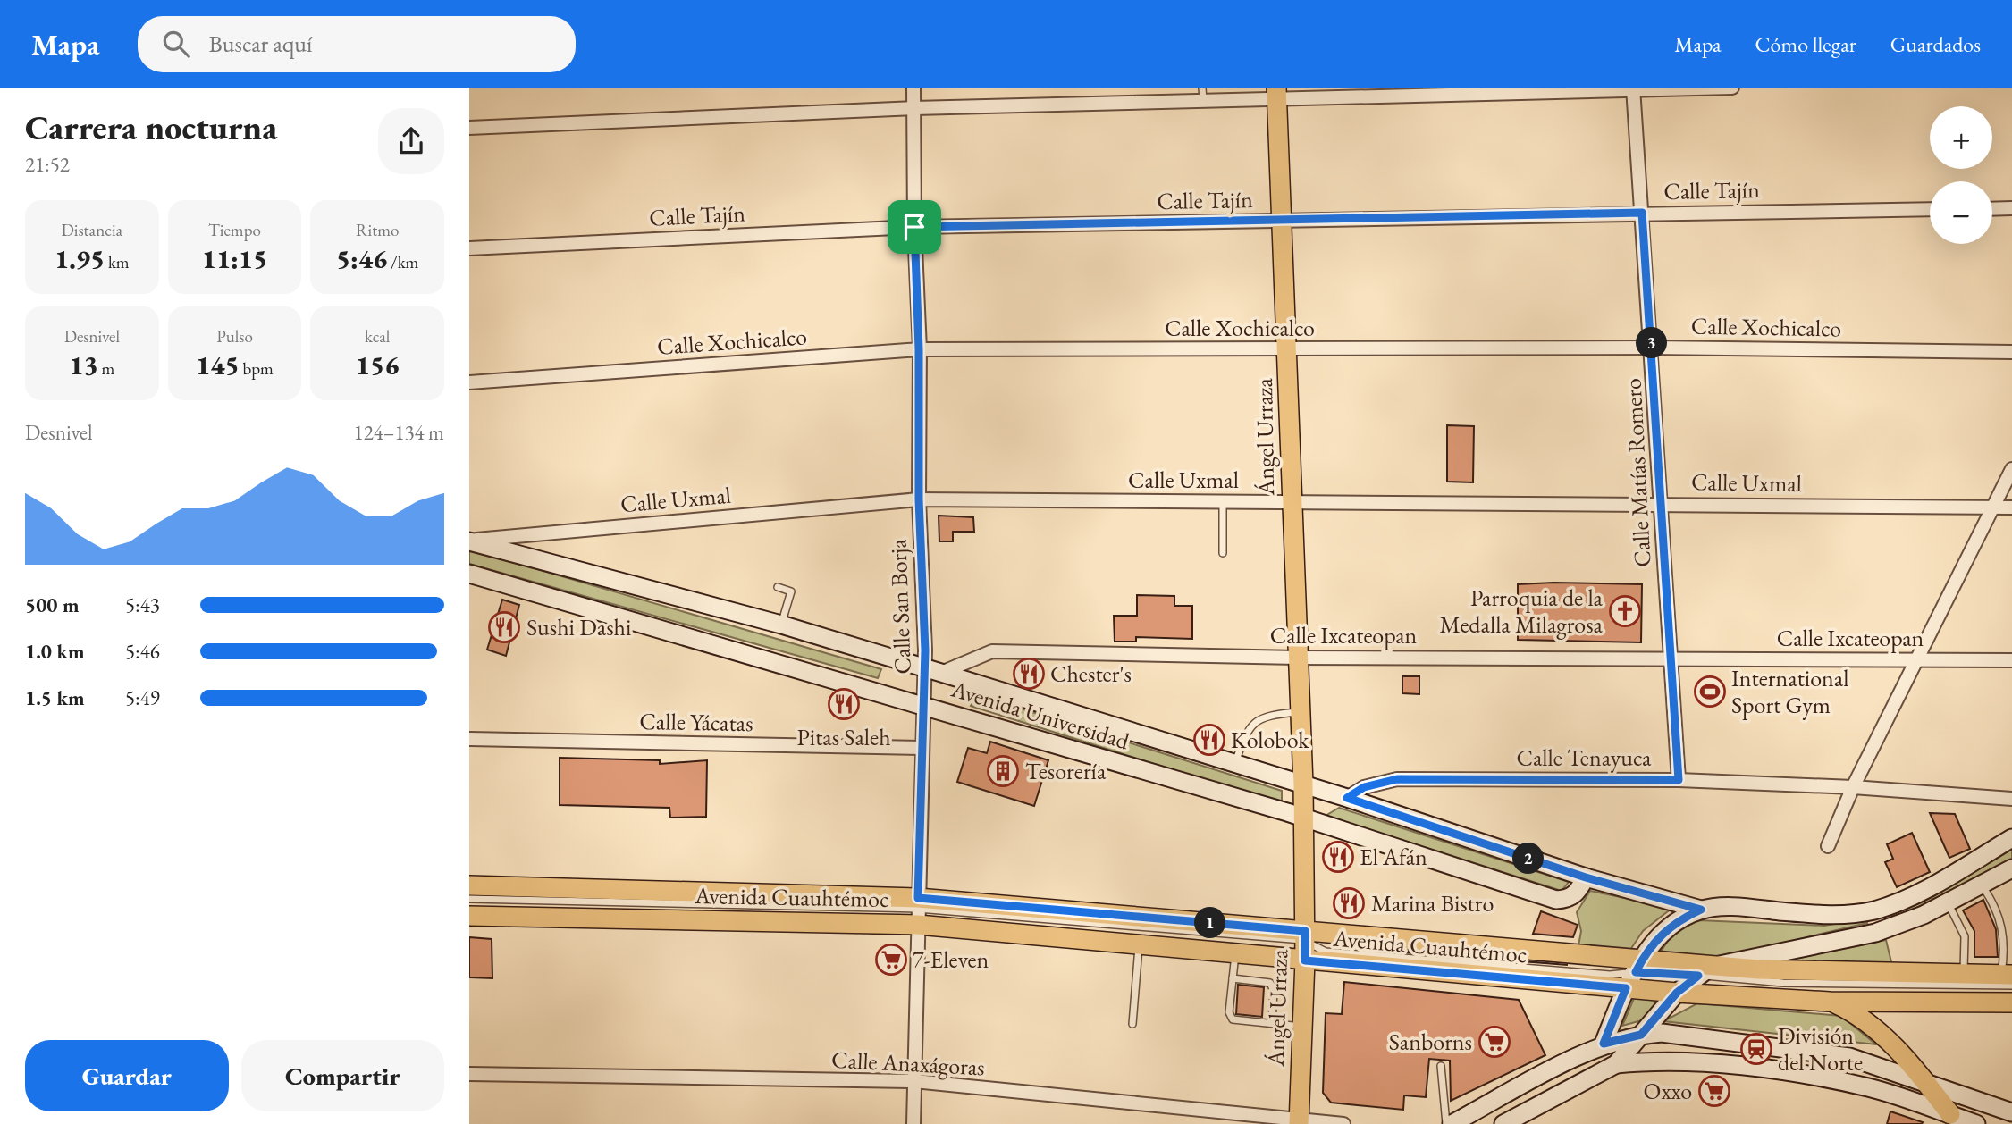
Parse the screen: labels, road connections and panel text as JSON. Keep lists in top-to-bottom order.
{
  "streets": {
    "main road": ["Ángel Urraza", "Avenida Universidad", "Avenida Cuauhtémoc"],
    "street": [
      "Calle Tajín",
      "Calle Xochicalco",
      "Calle Matías Romero",
      "Calle Uxmal",
      "Calle San Borja",
      "Calle Ixcateopan",
      "Calle Yácatas",
      "Calle Tenayuca",
      "Calle Anaxágoras"
    ]
  },
  "crossings": [
    ["Calle Tajín", "Ángel Urraza"],
    ["Calle Tajín", "Calle Matías Romero"],
    ["Calle Tajín", "Calle San Borja"],
    ["Calle Xochicalco", "Ángel Urraza"],
    ["Calle Xochicalco", "Calle Matías Romero"],
    ["Calle Xochicalco", "Calle San Borja"],
    ["Ángel Urraza", "Calle Uxmal"],
    ["Ángel Urraza", "Calle Ixcateopan"],
    ["Ángel Urraza", "Avenida Universidad"],
    ["Ángel Urraza", "Avenida Cuauhtémoc"],
    ["Ángel Urraza", "Calle Anaxágoras"],
    ["Calle Matías Romero", "Calle Uxmal"],
    ["Calle Matías Romero", "Calle Ixcateopan"],
    ["Calle Matías Romero", "Calle Tenayuca"],
    ["Calle Uxmal", "Calle San Borja"],
    ["Calle Uxmal", "Avenida Universidad"],
    ["Calle San Borja", "Calle Ixcateopan"],
    ["Calle San Borja", "Avenida Universidad"],
    ["Calle San Borja", "Calle Yácatas"],
    ["Calle San Borja", "Avenida Cuauhtémoc"],
    ["Calle San Borja", "Calle Anaxágoras"],
    ["Calle Ixcateopan", "Avenida Universidad"],
    ["Avenida Universidad", "Calle Tenayuca"]
  ],
  "places": {
    "church": ["Parroquia de la Medalla Milagrosa"],
    "restaurant": [
      "Sushi Dashi",
      "Chester's",
      "Pitas Saleh",
      "Kolobok",
      "El Afán",
      "Marina Bistro"
    ],
    "sports": ["International Sport Gym"],
    "building": ["Tesorería"],
    "supermarket": ["7-Eleven", "Sanborns", "Oxxo"],
    "station": ["División del Norte"]
  },
  "page": {
    "header": "Mapa",
    "search": "Buscar aquí",
    "nav": ["Mapa", "Cómo llegar", "Guardados"],
    "heading": ["Carrera nocturna", "21:52"],
    "map_buttons": ["+", "−"],
    "stats": [
      ["Distancia", "1.95 km"],
      ["Tiempo", "11:15"],
      ["Ritmo", "5:46 /km"],
      ["Desnivel", "13 m"],
      ["Pulso", "145 bpm"],
      ["kcal", "156"]
    ],
    "pins": ["3", "2", "1"],
    "chart": ["Desnivel", "124–134 m"],
    "list": [
      {
        "name": "500 m",
        "note": "5:43"
      },
      {
        "name": "1.0 km",
        "note": "5:46"
      },
      {
        "name": "1.5 km",
        "note": "5:49"
      }
    ],
    "buttons": ["Guardar", "Compartir"]
  }
}
